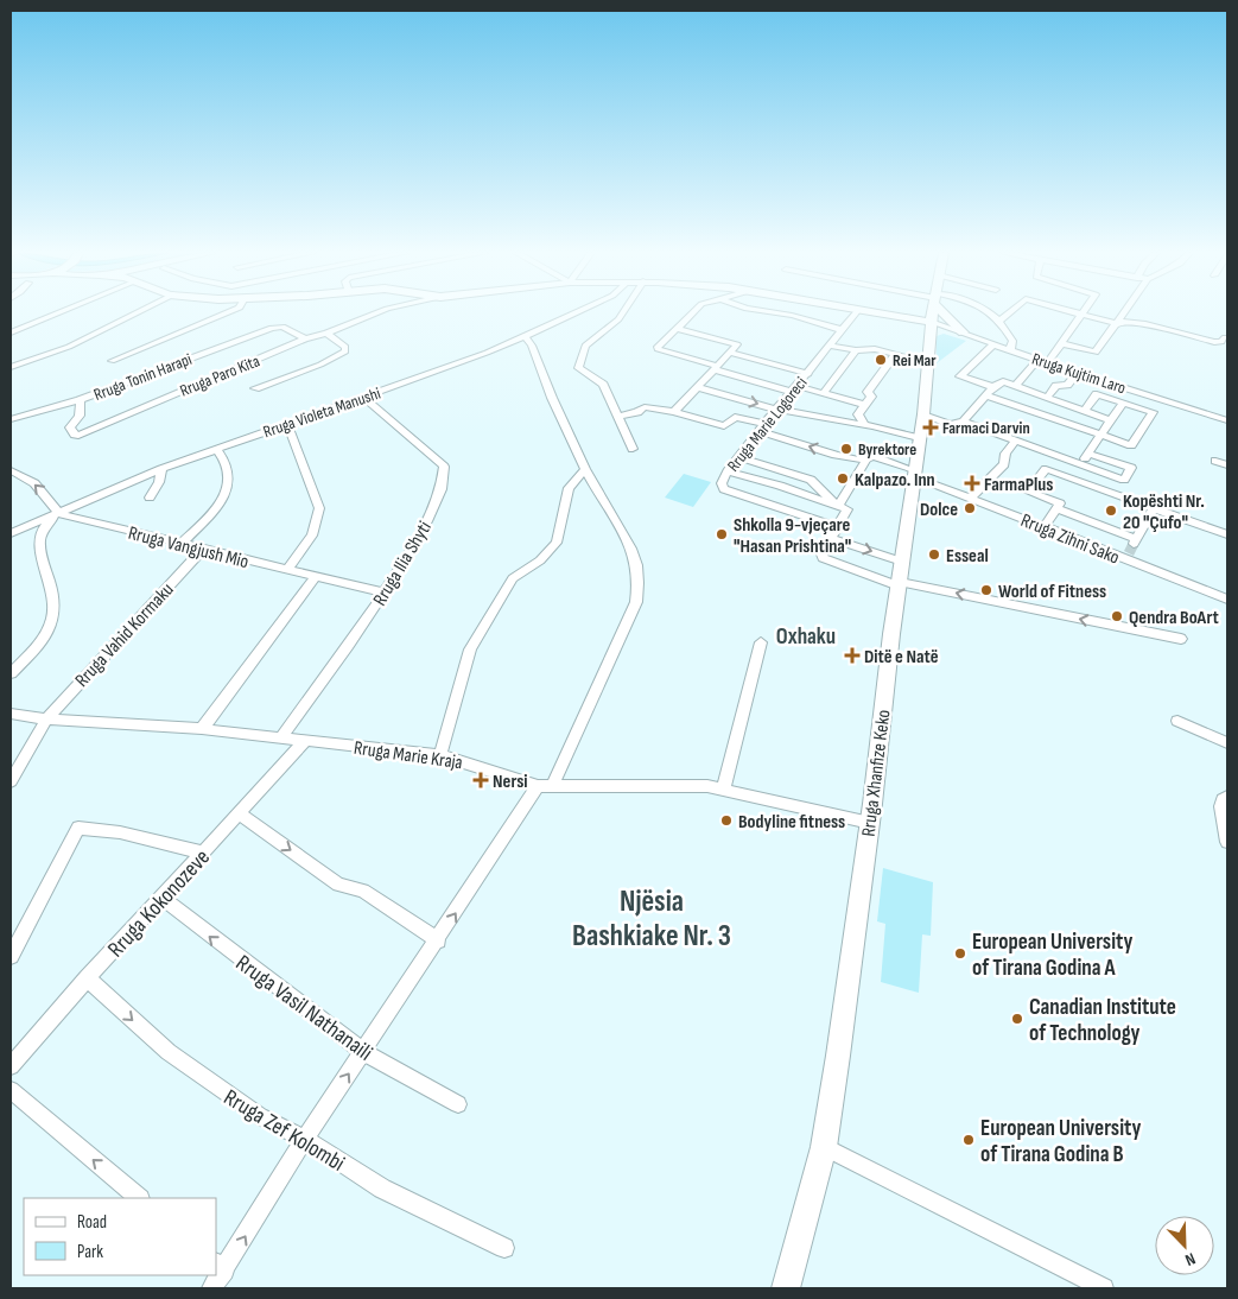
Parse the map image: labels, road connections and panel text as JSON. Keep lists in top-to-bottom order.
{
  "streets": {
    "main road": ["Rruga Xhanfize Keko"],
    "street": [
      "Rruga Kujtim Laro",
      "Rruga Paro Kita",
      "Rruga Tonin Harapi",
      "Rruga Violeta Manushi",
      "Rruga Marie Logoreci",
      "Rruga Zihni Sako",
      "Rruga Vangjush Mio",
      "Rruga Ilia Shyti",
      "Rruga Vahid Kormaku",
      "Rruga Marie Kraja",
      "Rruga Kokonozeve",
      "Rruga Vasil Nathanaili",
      "Rruga Zef Kolombi"
    ]
  },
  "crossings": [
    ["Rruga Paro Kita", "Rruga Tonin Harapi"],
    ["Rruga Violeta Manushi", "Rruga Vangjush Mio"],
    ["Rruga Violeta Manushi", "Rruga Ilia Shyti"],
    ["Rruga Marie Logoreci", "Rruga Zihni Sako"],
    ["Rruga Zihni Sako", "Rruga Xhanfize Keko"],
    ["Rruga Vangjush Mio", "Rruga Ilia Shyti"],
    ["Rruga Vangjush Mio", "Rruga Vahid Kormaku"],
    ["Rruga Ilia Shyti", "Rruga Marie Kraja"],
    ["Rruga Vahid Kormaku", "Rruga Marie Kraja"],
    ["Rruga Marie Kraja", "Rruga Xhanfize Keko"],
    ["Rruga Marie Kraja", "Rruga Kokonozeve"],
    ["Rruga Kokonozeve", "Rruga Vasil Nathanaili"],
    ["Rruga Kokonozeve", "Rruga Zef Kolombi"]
  ],
  "one_way": ["Rruga Vasil Nathanaili", "Rruga Zef Kolombi"],
  "districts": ["Oxhaku", "Njësia Bashkiake Nr. 3"],
  "places": {
    "other": [
      "Rei Mar",
      "Byrektore",
      "Kalpazo. Inn",
      "Dolce",
      "Kopështi Nr. 20 \"Çufo\"",
      "Shkolla 9-vjeçare \"Hasan Prishtina\"",
      "Esseal",
      "World of Fitness",
      "Qendra BoArt",
      "Bodyline fitness",
      "European University of Tirana Godina A",
      "Canadian Institute of Technology",
      "European University of Tirana Godina B"
    ],
    "health": [
      "Farmaci Darvin",
      "FarmaPlus",
      "Ditë e Natë",
      "Nersi"
    ]
  },
  "legend": ["Road", "Park"],
  "north": "bottom right"
}
